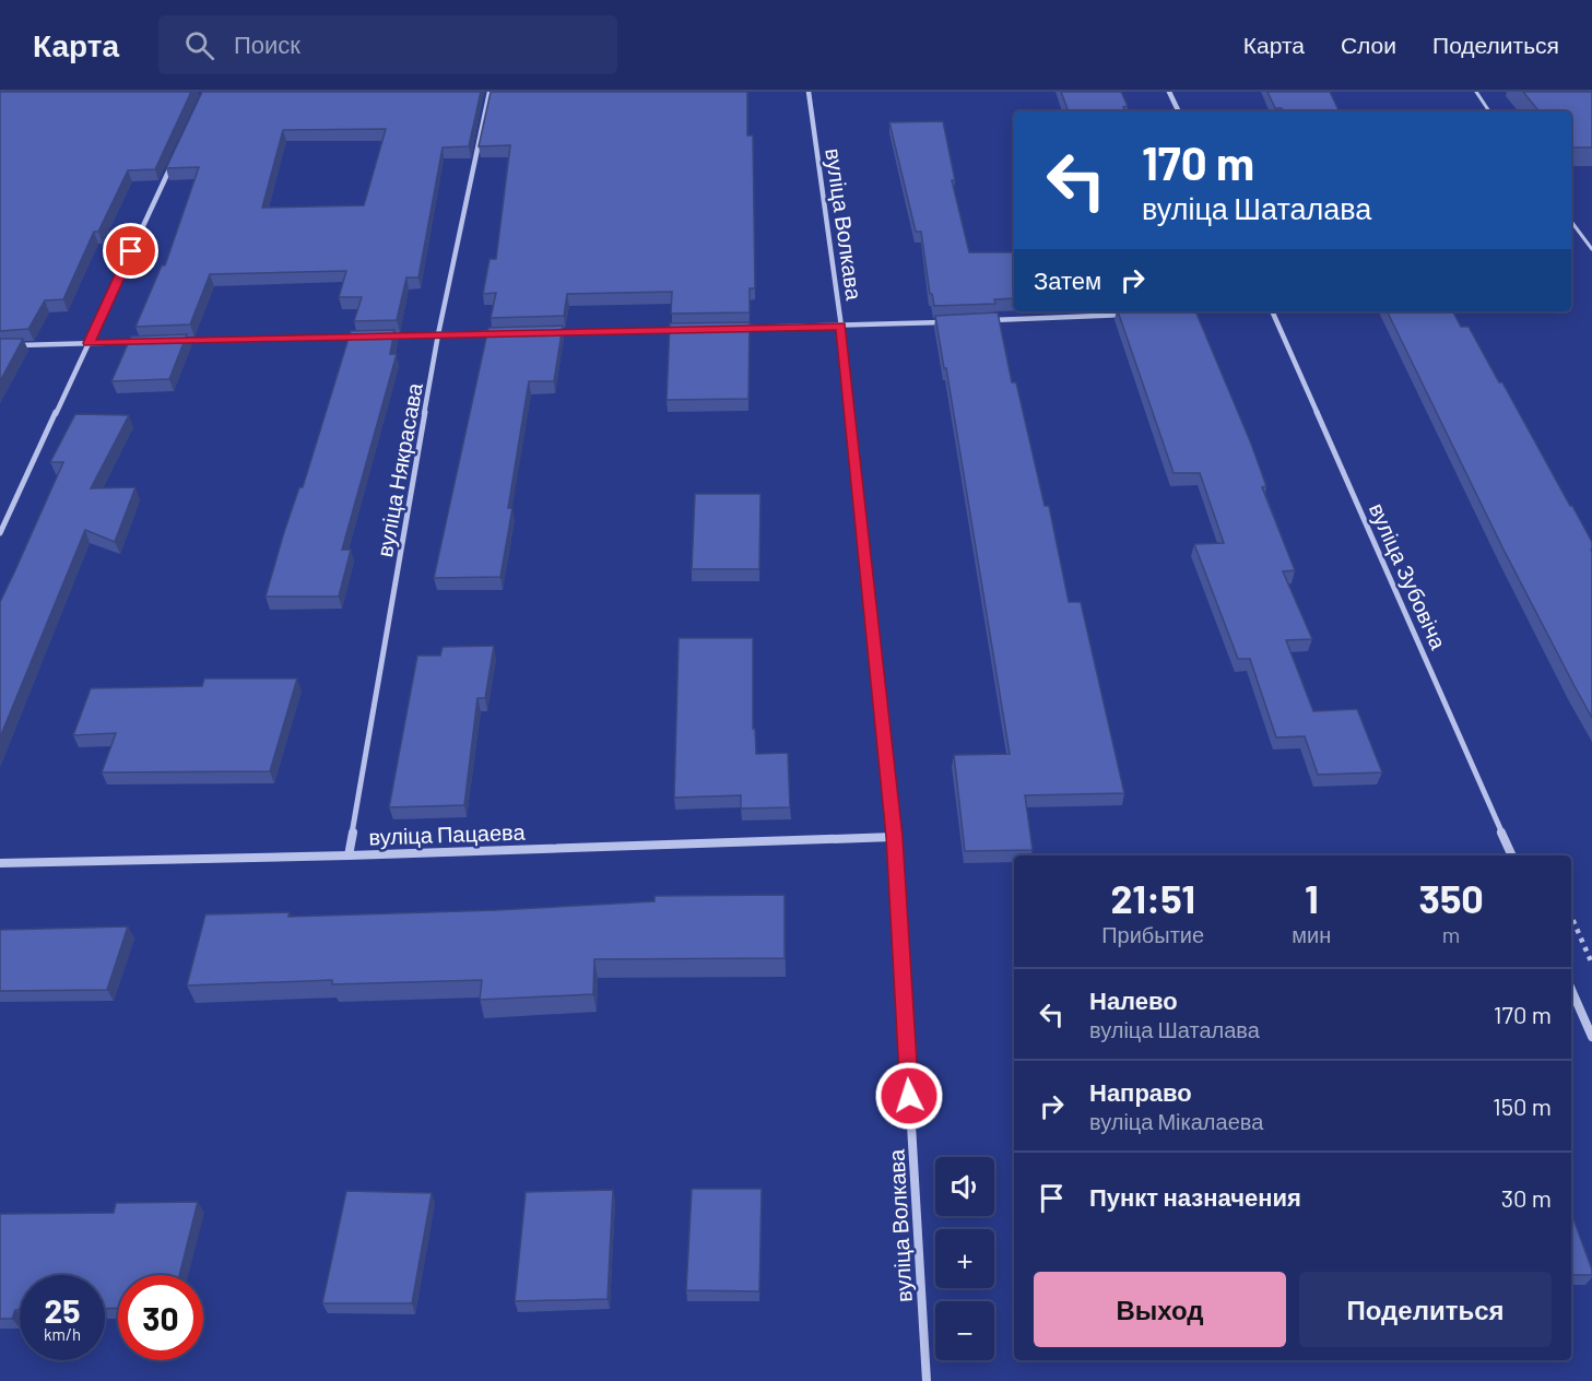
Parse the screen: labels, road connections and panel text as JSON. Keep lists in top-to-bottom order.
{
  "streets": {
    "street": [
      "вуліца Волкава",
      "вуліца Някрасава",
      "вуліца Зубовіча",
      "вуліца Пацаева"
    ]
  },
  "crossings": [
    ["вуліца Волкава", "вуліца Пацаева"],
    ["вуліца Някрасава", "вуліца Пацаева"]
  ],
  "page": {
    "header": "Карта",
    "search": "Поиск",
    "nav": ["Карта", "Слои", "Поделиться"],
    "turn": ["170 m", "вуліца Шаталава"],
    "then": "Затем",
    "eta": [
      "21:51",
      "Прибытие",
      "1",
      "мин",
      "350",
      "m"
    ],
    "list": [
      {
        "name": "Налево",
        "note": "вуліца Шаталава",
        "value": "170 m"
      },
      {
        "name": "Направо",
        "note": "вуліца Мікалаева",
        "value": "150 m"
      },
      {
        "name": "Пункт назначения",
        "value": "30 m"
      }
    ],
    "map_buttons": ["+", "−"],
    "buttons": ["Выход", "Поделиться"],
    "speed": "25 km/h",
    "limit": "30"
  }
}
